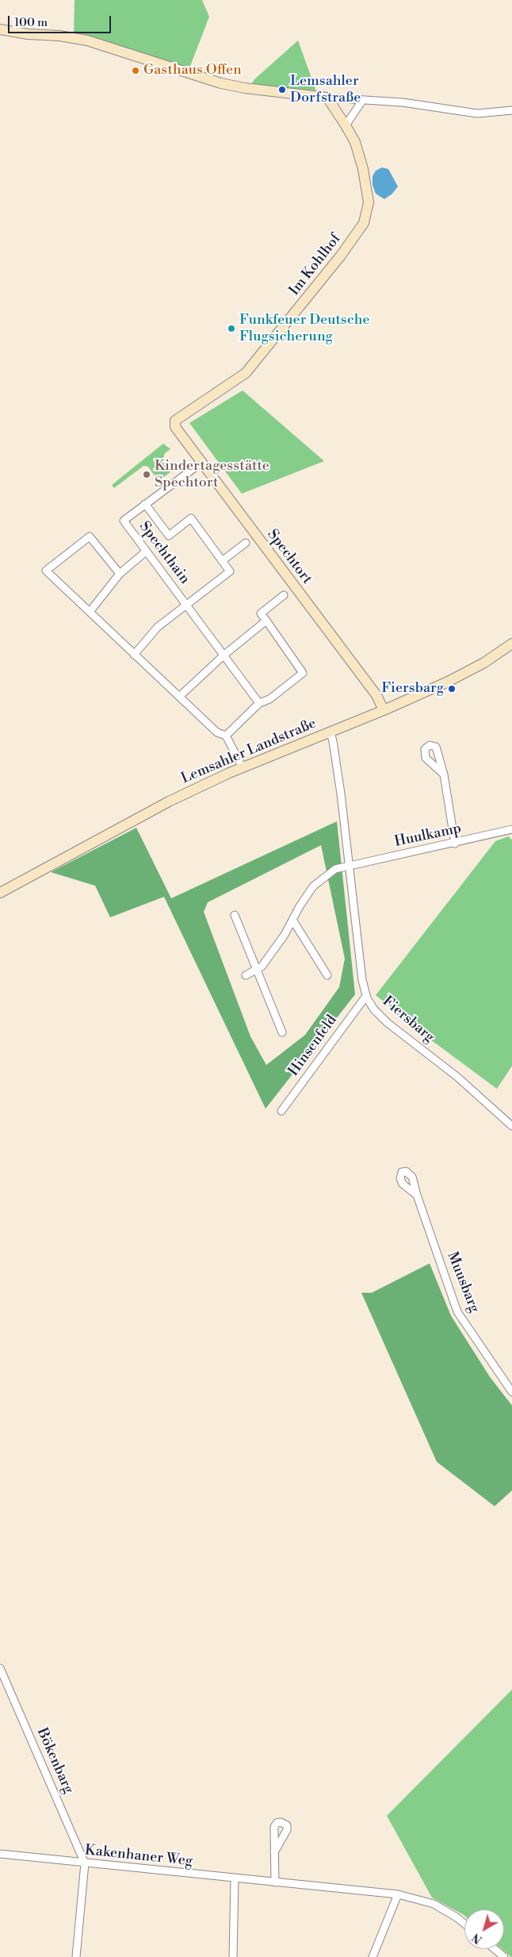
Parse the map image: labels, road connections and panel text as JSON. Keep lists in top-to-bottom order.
{
  "streets": {
    "street": [
      "Im Kohlhof",
      "Spechthain",
      "Spechtort",
      "Lemsahler Landstraße",
      "Huulkamp",
      "Fiersbarg",
      "Hinsenfeld",
      "Muusbarg",
      "Bökenbarg",
      "Kakenhaner Weg"
    ]
  },
  "crossings": [
    ["Im Kohlhof", "Spechtort"],
    ["Spechthain", "Spechtort"],
    ["Spechtort", "Lemsahler Landstraße"],
    ["Lemsahler Landstraße", "Fiersbarg"],
    ["Huulkamp", "Fiersbarg"],
    ["Fiersbarg", "Hinsenfeld"],
    ["Bökenbarg", "Kakenhaner Weg"]
  ],
  "places": [
    "Gasthaus Offen",
    "Lemsahler Dorfstraße",
    "Funkfeuer Deutsche Flugsicherung",
    "Kindertagesstätte Spechtort",
    "Fiersbarg"
  ],
  "scale_bar": "100 m",
  "north": "bottom left"
}
